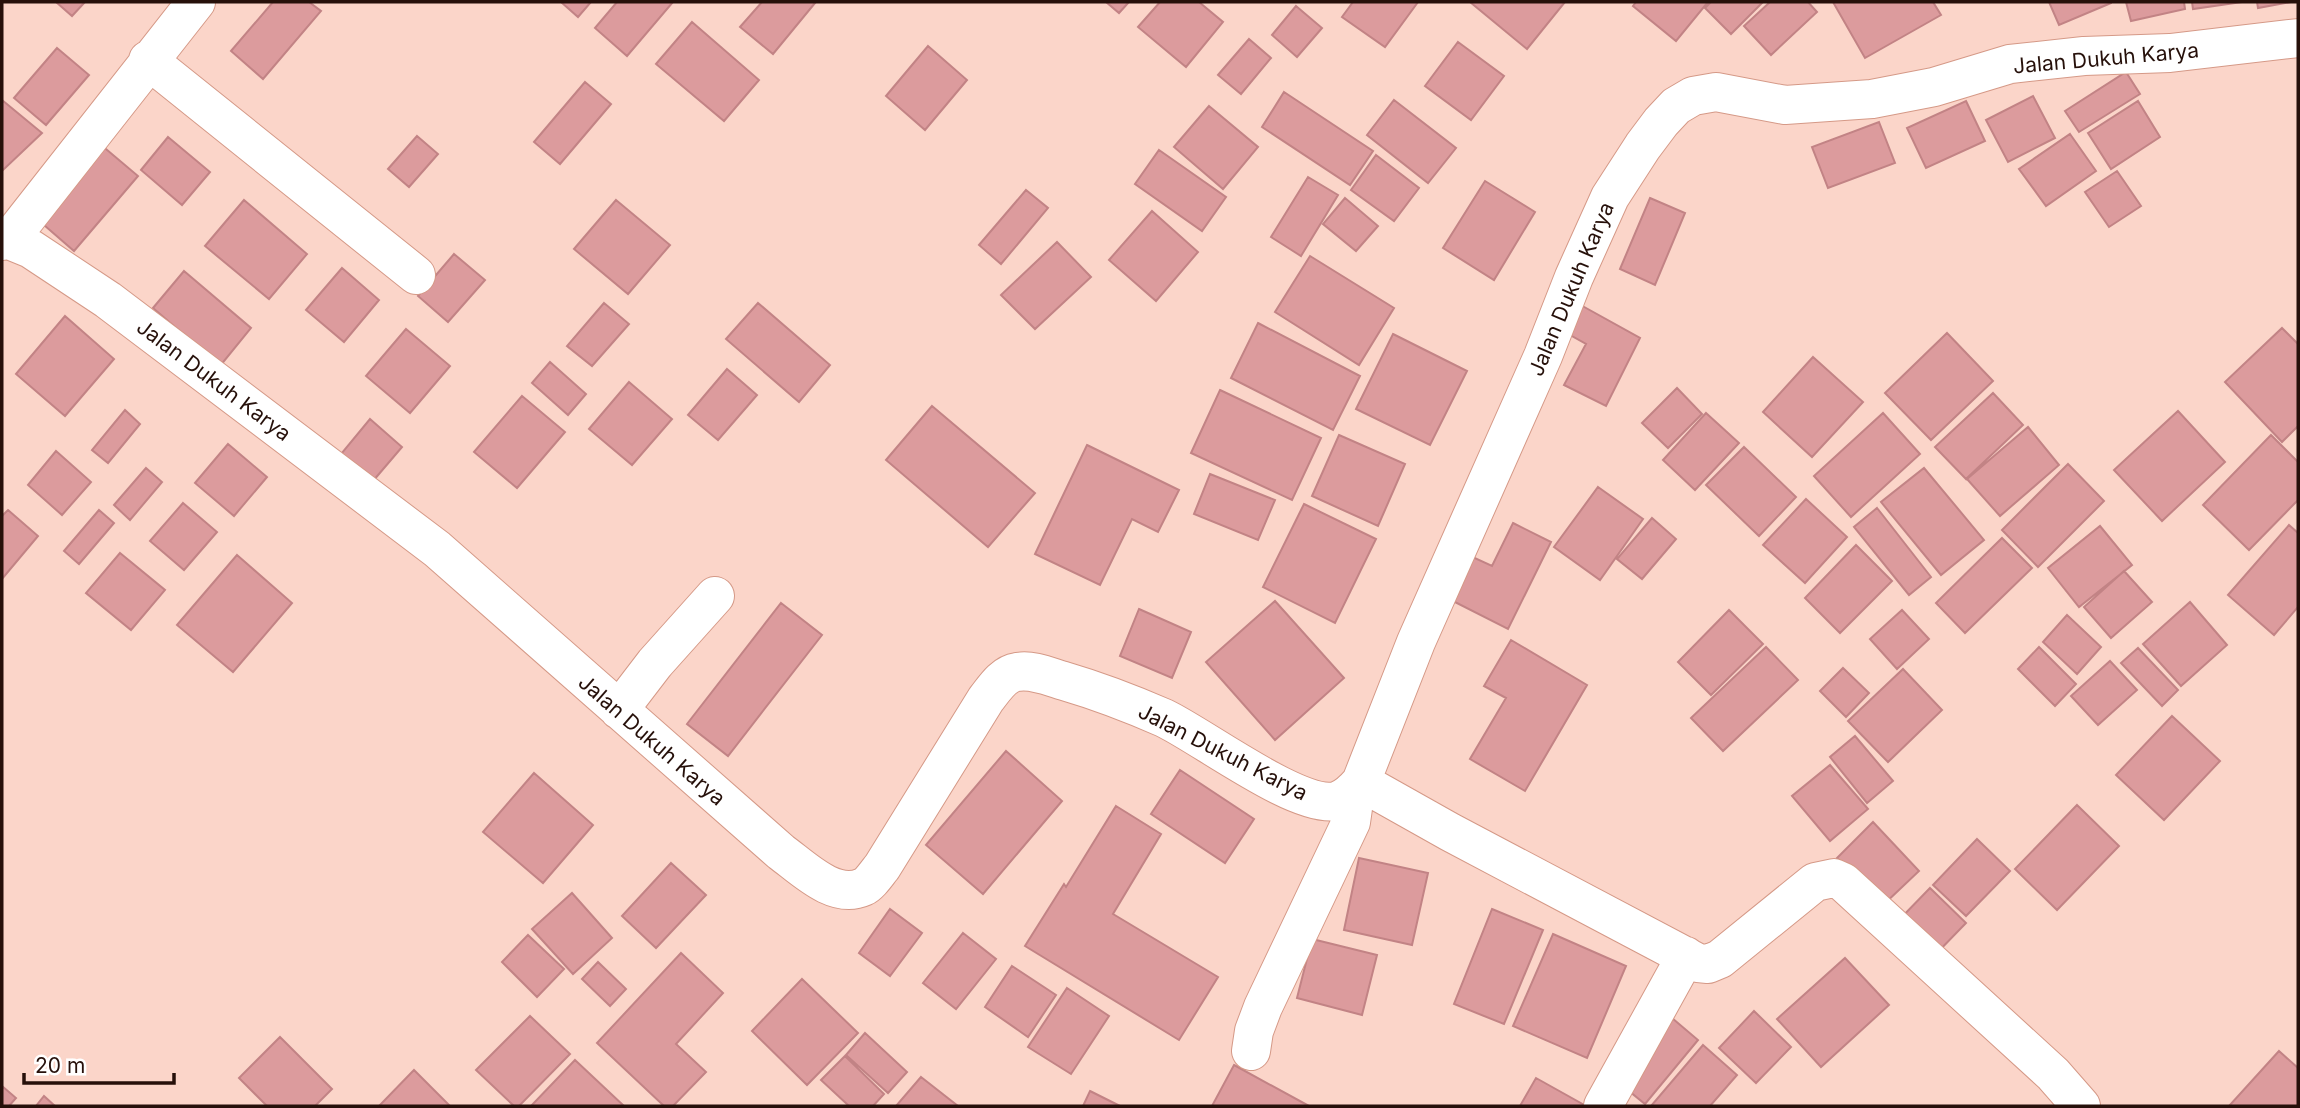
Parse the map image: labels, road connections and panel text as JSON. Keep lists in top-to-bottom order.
{
  "streets": {
    "street": ["Jalan Dukuh Karya"]
  },
  "scale_bar": "20 m"
}
